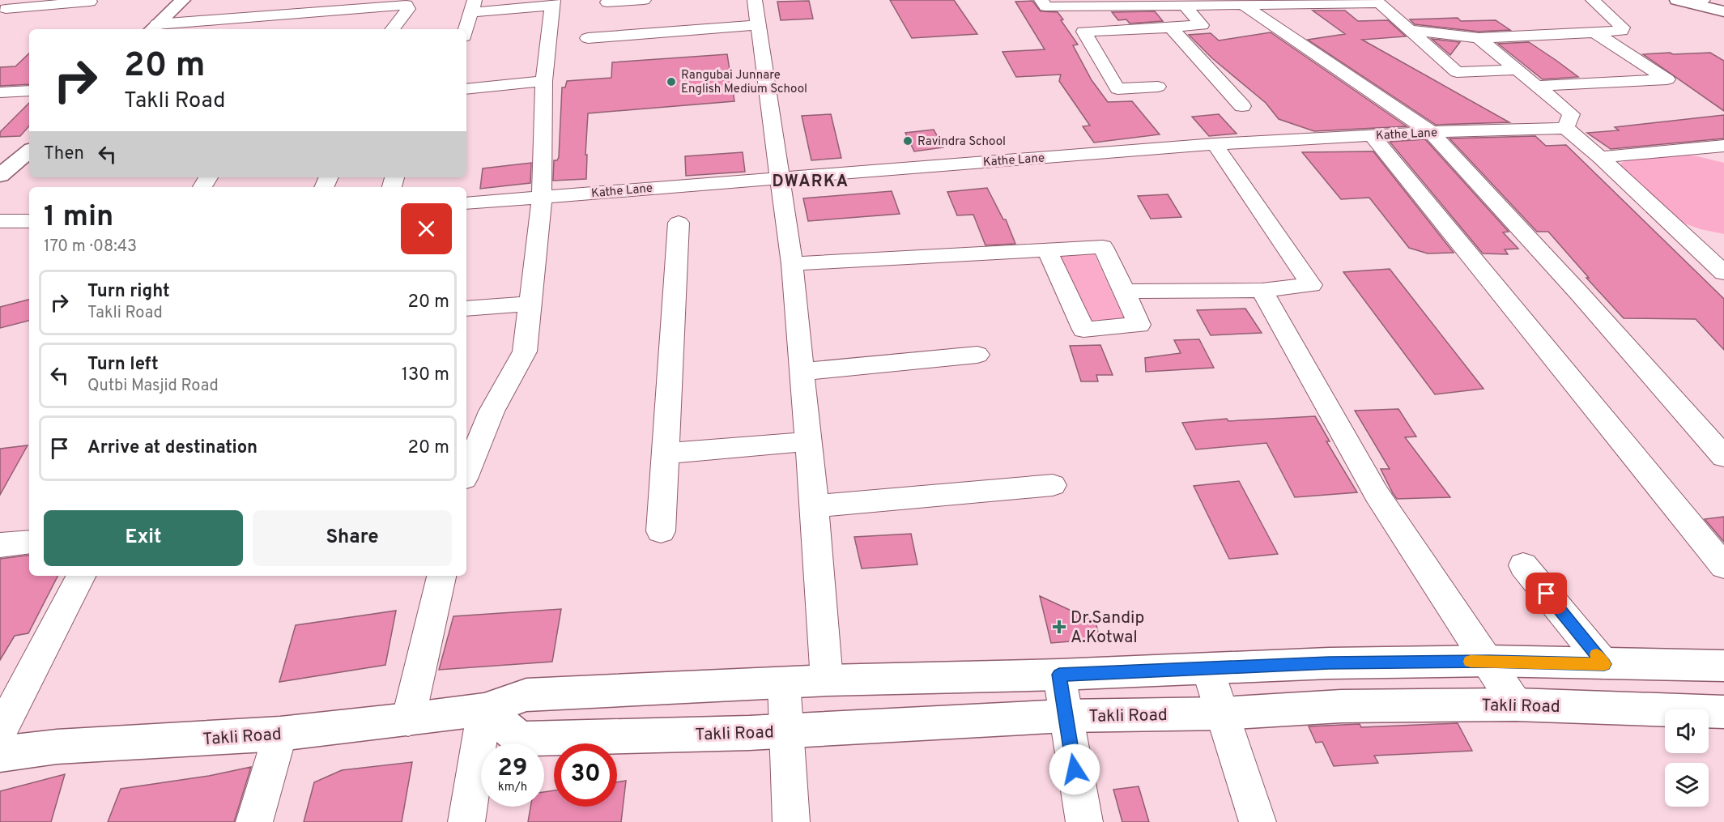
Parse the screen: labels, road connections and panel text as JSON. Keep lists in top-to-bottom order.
{
  "streets": {
    "main road": ["Takli Road"],
    "street": ["Kathe Lane"]
  },
  "districts": ["DWARKA"],
  "places": {
    "other": ["Rangubai Junnare English Medium School", "Ravindra School"],
    "health": ["Dr.Sandip A.Kotwal"]
  },
  "page": {
    "turn": ["20 m", "Takli Road"],
    "then": "Then",
    "heading": ["1 min", "170 m · 08:43"],
    "list": [
      {
        "name": "Turn right",
        "note": "Takli Road",
        "value": "20 m"
      },
      {
        "name": "Turn left",
        "note": "Qutbi Masjid Road",
        "value": "130 m"
      },
      {
        "name": "Arrive at destination",
        "value": "20 m"
      }
    ],
    "buttons": ["Exit", "Share"],
    "speed": "29 km/h",
    "limit": "30"
  }
}
